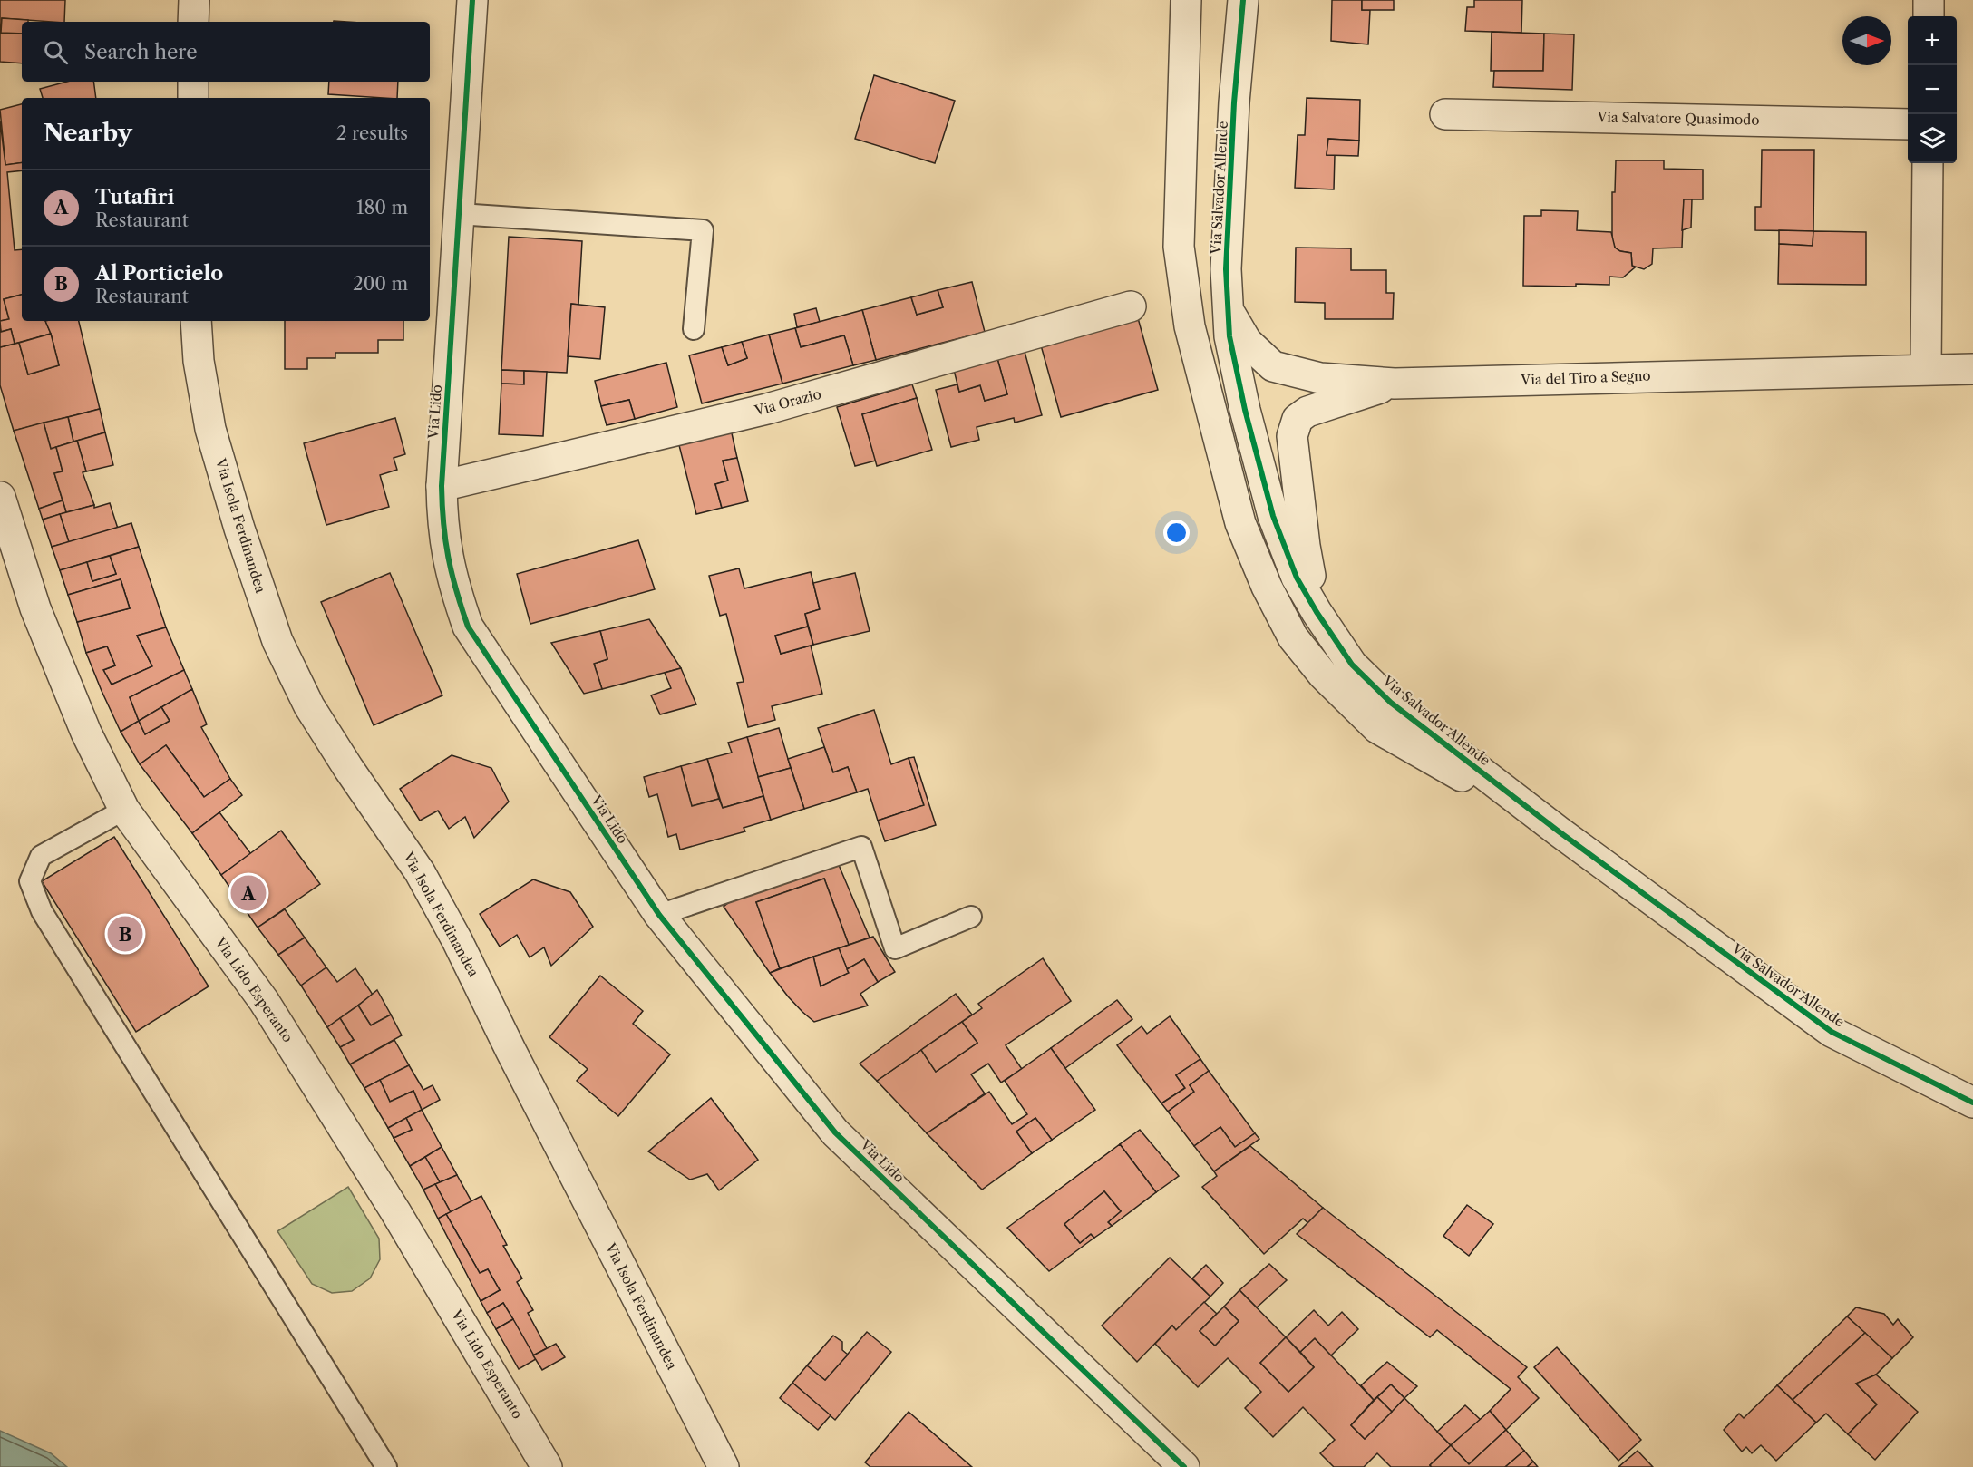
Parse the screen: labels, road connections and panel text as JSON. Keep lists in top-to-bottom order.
{
  "streets": {
    "street": [
      "Via Salvatore Quasimodo",
      "Via Salvador Allende",
      "Via del Tiro a Segno",
      "Via Orazio",
      "Via Lido",
      "Via Isola Ferdinandea",
      "Via Lido Esperanto"
    ]
  },
  "crossings": [
    ["Via Salvador Allende", "Via del Tiro a Segno"],
    ["Via Orazio", "Via Lido"]
  ],
  "north": "right",
  "page": {
    "map_buttons": ["+", "−"],
    "search": "Search here",
    "heading": ["Nearby", "2 results"],
    "list": [
      {
        "mark": "A",
        "name": "Tutafiri",
        "note": "Restaurant",
        "value": "180 m"
      },
      {
        "mark": "B",
        "name": "Al Porticielo",
        "note": "Restaurant",
        "value": "200 m"
      }
    ],
    "pins": ["A", "B"]
  }
}
